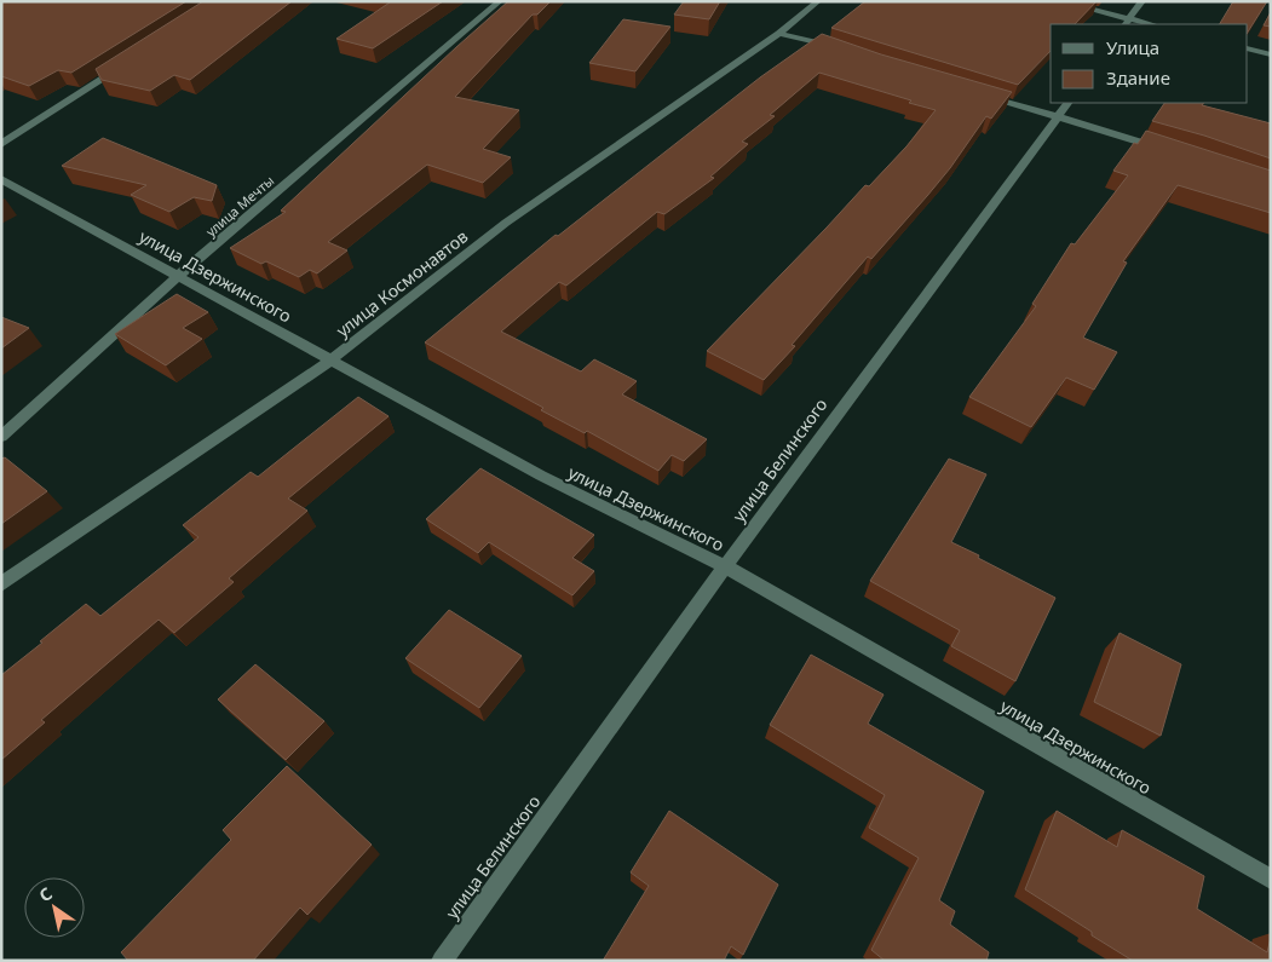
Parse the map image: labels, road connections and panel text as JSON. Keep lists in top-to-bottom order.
{
  "streets": {
    "street": [
      "улица Мечты",
      "улица Дзержинского",
      "улица Космонавтов",
      "улица Белинского"
    ]
  },
  "crossings": [
    ["улица Мечты", "улица Дзержинского"],
    ["улица Дзержинского", "улица Космонавтов"],
    ["улица Дзержинского", "улица Белинского"]
  ],
  "legend": ["Улица", "Здание"],
  "north": "top left"
}
